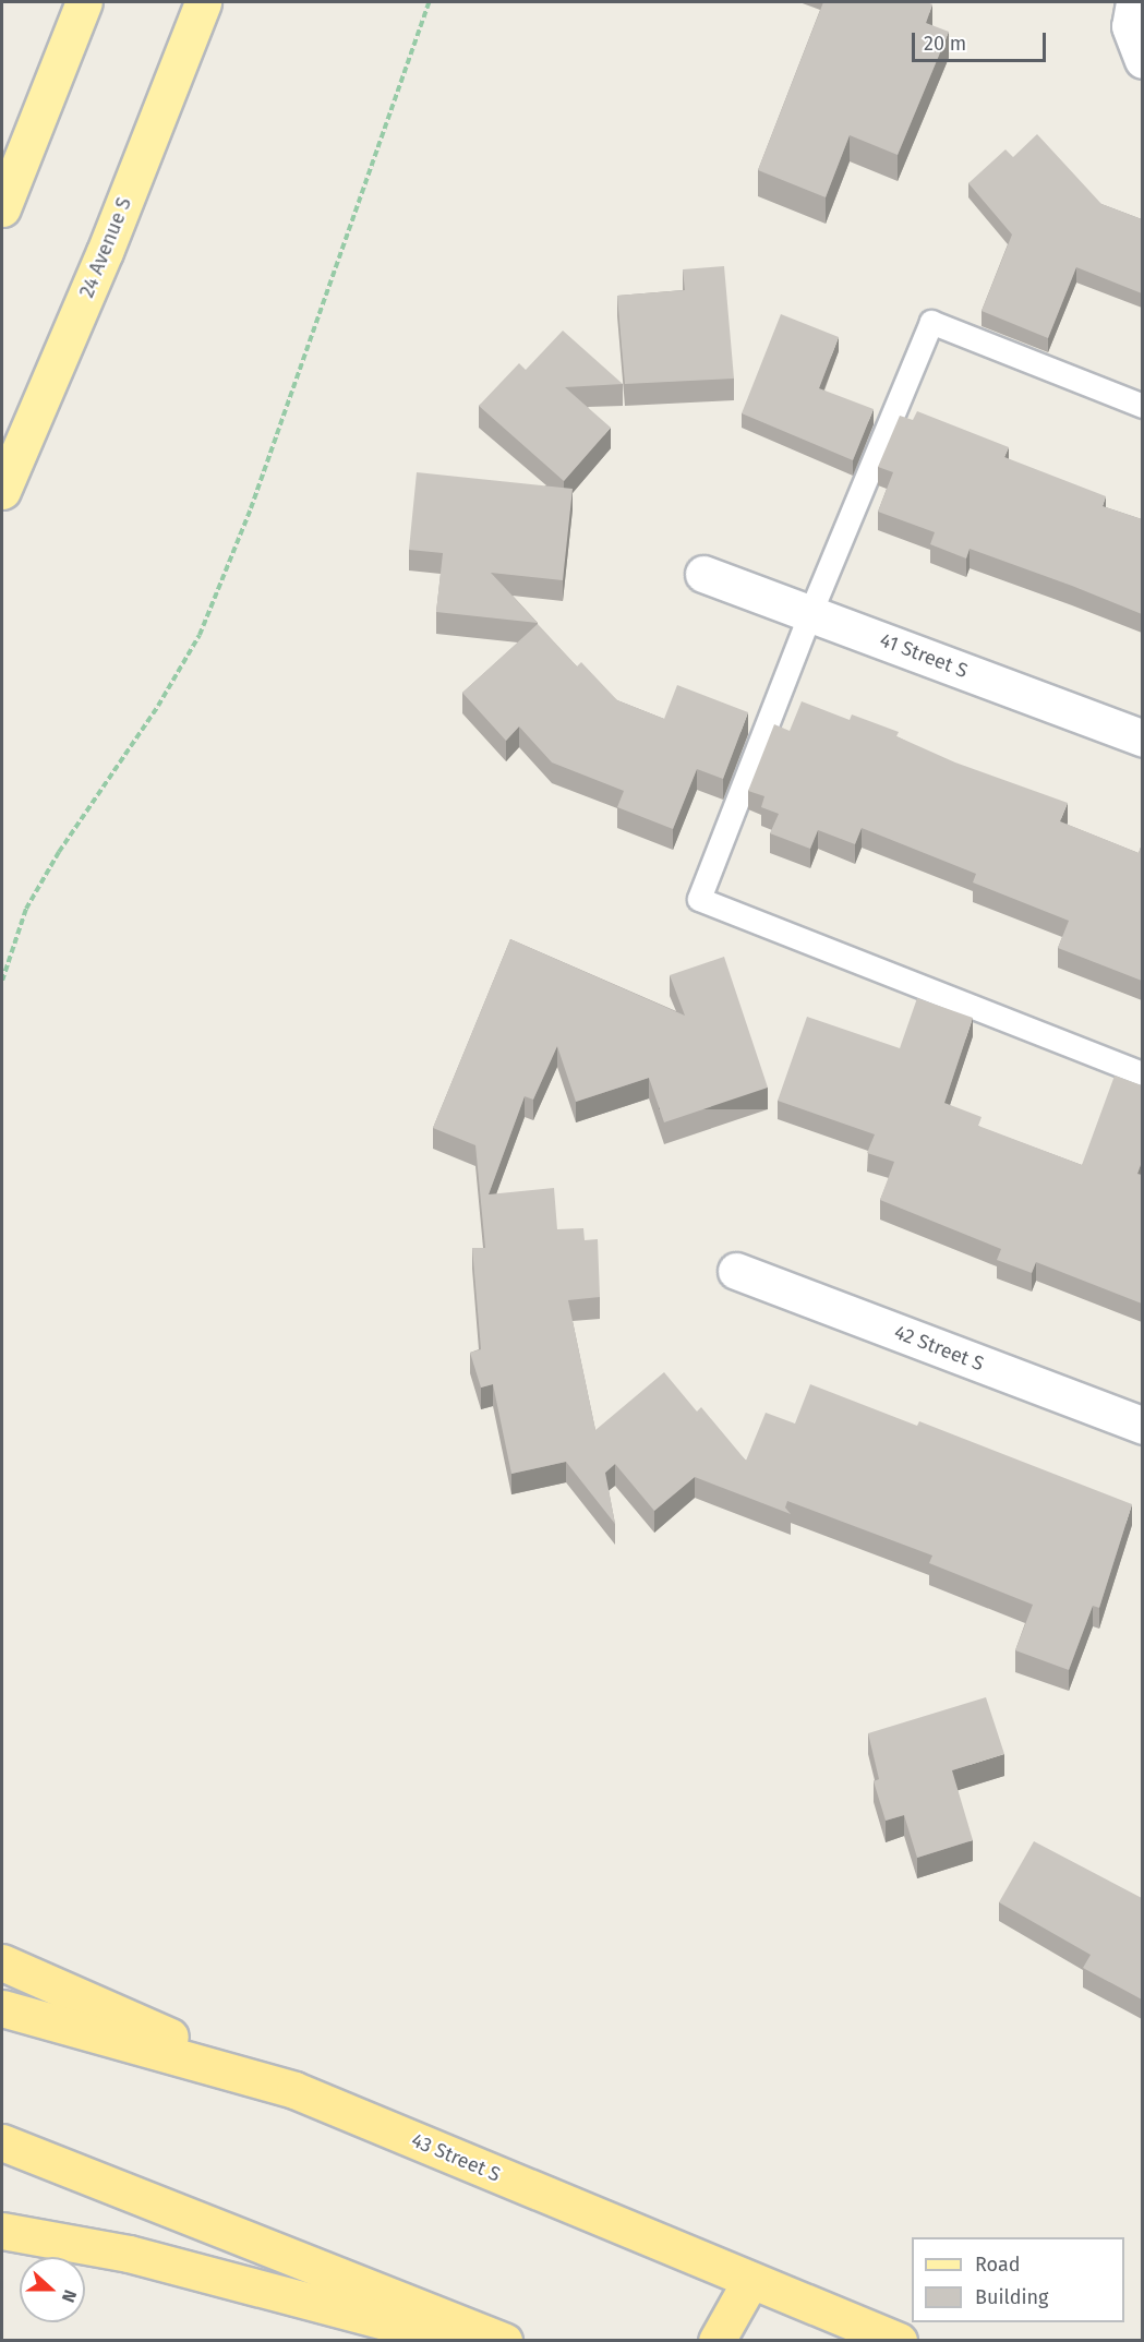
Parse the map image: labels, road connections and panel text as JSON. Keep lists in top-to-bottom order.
{
  "streets": {
    "highway": ["43 Street S"],
    "main road": ["24 Avenue S"],
    "street": ["41 Street S", "42 Street S"]
  },
  "legend": ["Road", "Building"],
  "scale_bar": "20 m",
  "north": "right"
}
